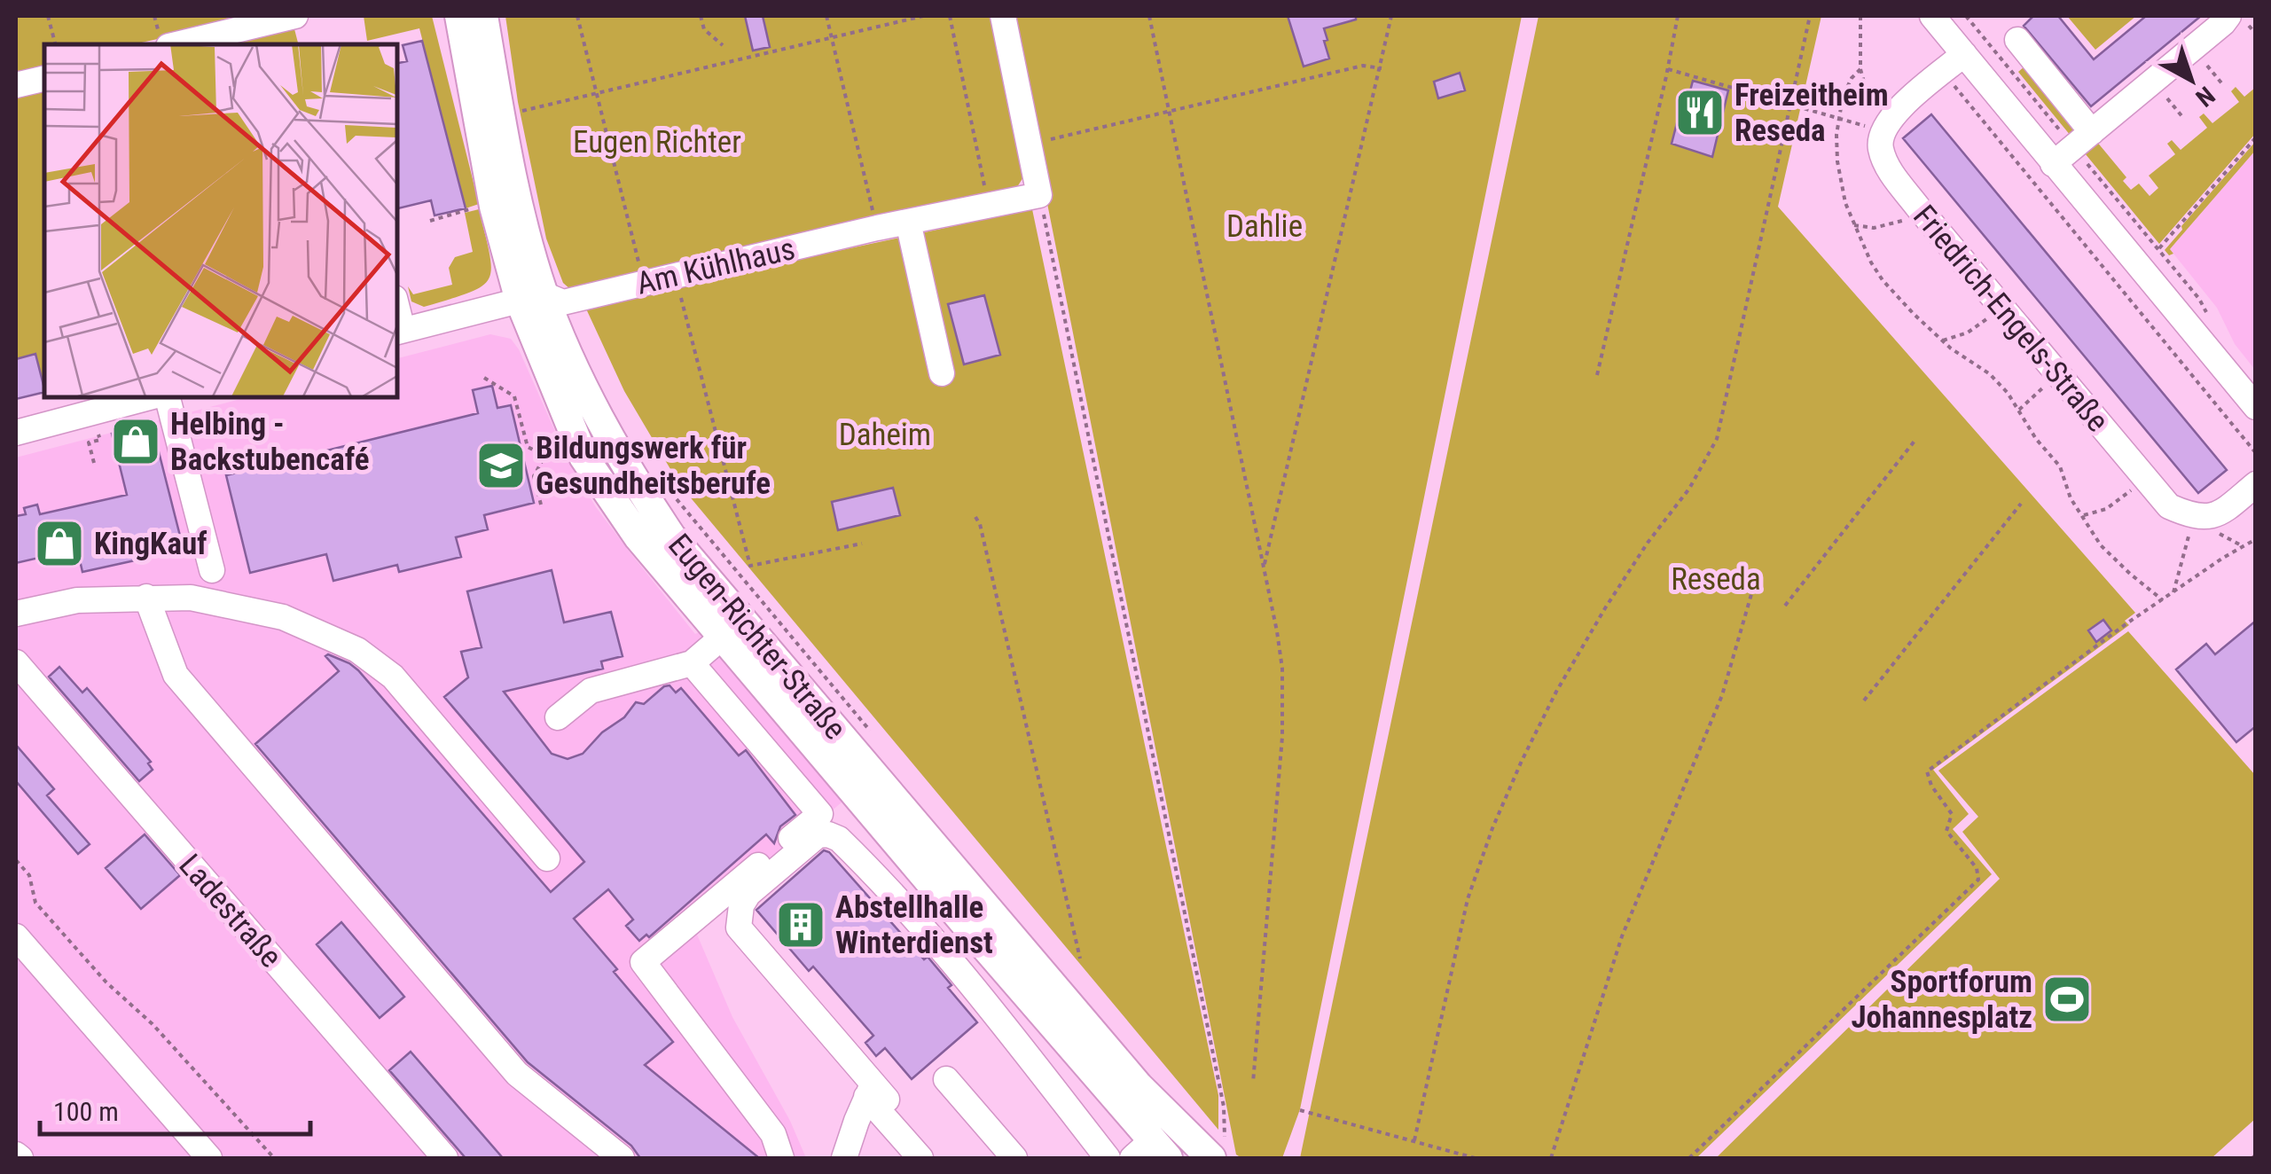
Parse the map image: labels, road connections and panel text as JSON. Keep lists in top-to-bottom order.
{
  "streets": {
    "main road": ["Eugen-Richter-Straße"],
    "street": ["Am Kühlhaus", "Friedrich-Engels-Straße", "Ladestraße"]
  },
  "crossings": [
    ["Am Kühlhaus", "Eugen-Richter-Straße"]
  ],
  "parks": [
    "Eugen Richter",
    "Dahlie",
    "Daheim",
    "Reseda"
  ],
  "places": {
    "restaurant": ["Freizeitheim Reseda"],
    "shop": ["Helbing - Backstubencafé", "KingKauf"],
    "school or university": ["Bildungswerk für Gesundheitsberufe"],
    "building": ["Abstellhalle Winterdienst"],
    "sports": ["Sportforum Johannesplatz"]
  },
  "scale_bar": "100 m",
  "north": "bottom right"
}
